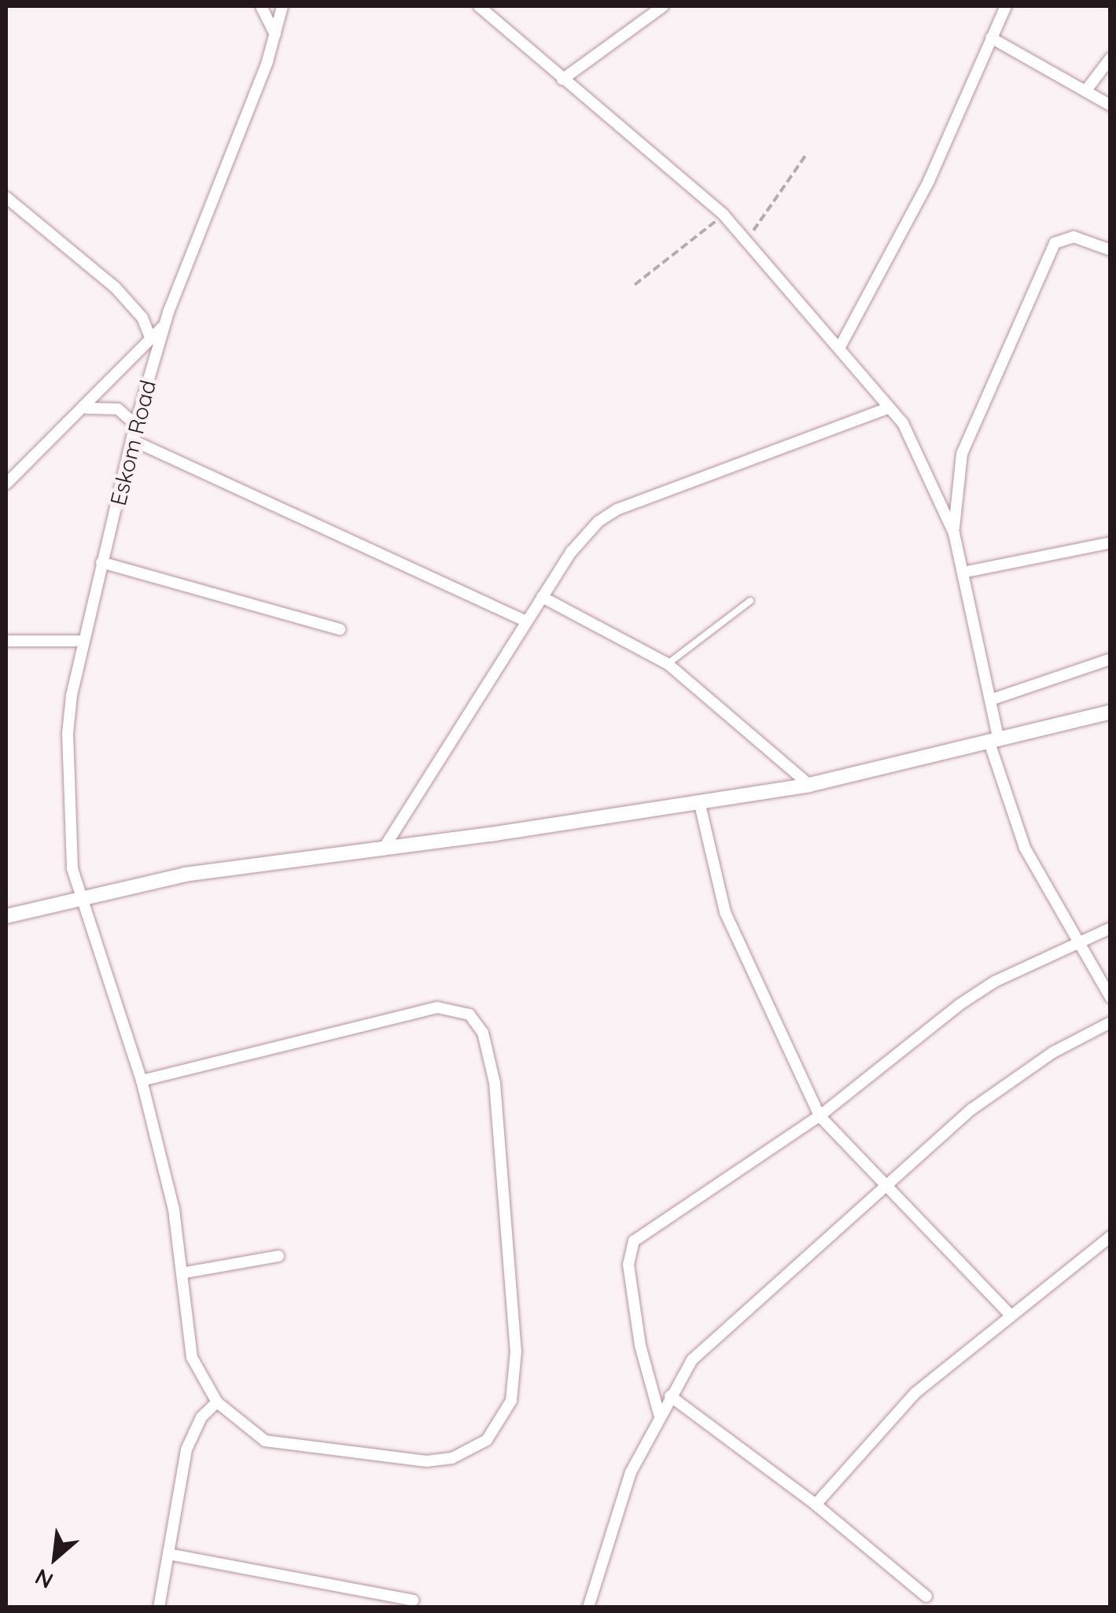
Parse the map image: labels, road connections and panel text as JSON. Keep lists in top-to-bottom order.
{
  "streets": {
    "street": ["Eskom Road"]
  },
  "north": "bottom left"
}
